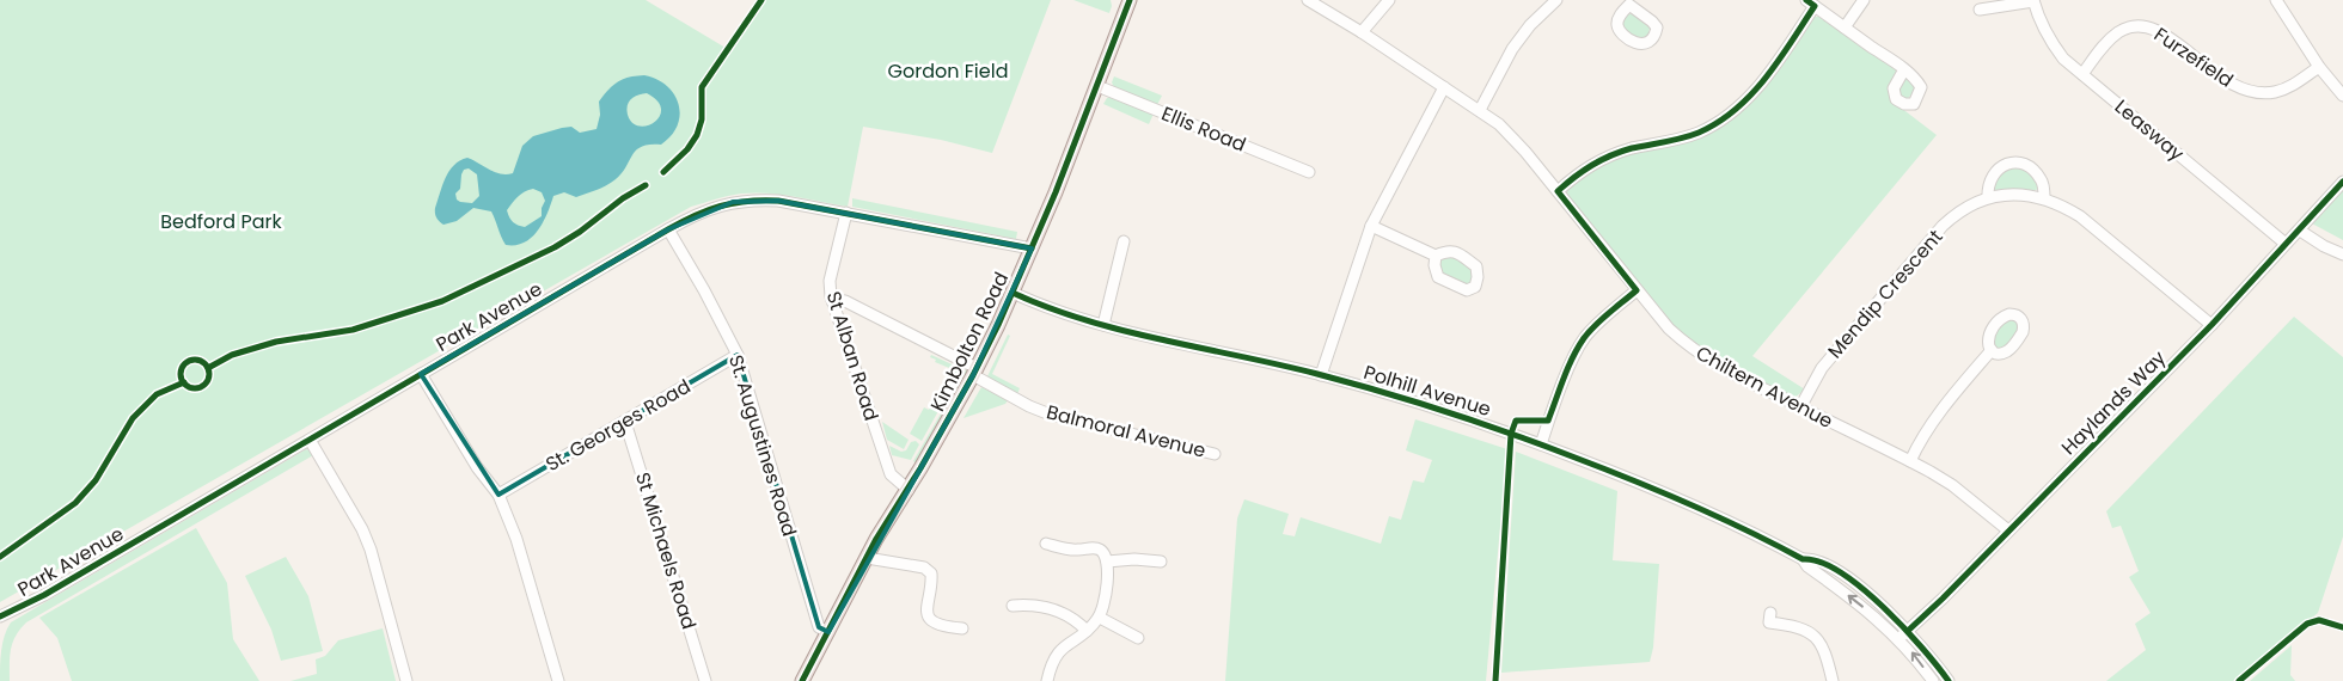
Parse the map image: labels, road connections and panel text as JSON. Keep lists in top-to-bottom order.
{
  "streets": {
    "main road": ["Kimbolton Road"],
    "street": [
      "Furzefield",
      "Ellis Road",
      "Leasway",
      "Mendip Crescent",
      "Park Avenue",
      "St Alban Road",
      "Chiltern Avenue",
      "Polhill Avenue",
      "Haylands Way",
      "St. Georges Road",
      "Balmoral Avenue",
      "St. Augustines Road",
      "St Michaels Road"
    ]
  },
  "crossings": [
    ["Furzefield", "Leasway"],
    ["Ellis Road", "Kimbolton Road"],
    ["Leasway", "Haylands Way"],
    ["Mendip Crescent", "Chiltern Avenue"],
    ["Mendip Crescent", "Haylands Way"],
    ["Park Avenue", "Kimbolton Road"],
    ["Park Avenue", "St Alban Road"],
    ["Park Avenue", "St. Augustines Road"],
    ["Kimbolton Road", "St Alban Road"],
    ["Kimbolton Road", "Polhill Avenue"],
    ["Kimbolton Road", "Balmoral Avenue"],
    ["Kimbolton Road", "St. Augustines Road"],
    ["St Alban Road", "Balmoral Avenue"],
    ["Chiltern Avenue", "Haylands Way"],
    ["Polhill Avenue", "Haylands Way"],
    ["St. Georges Road", "St. Augustines Road"],
    ["St. Georges Road", "St Michaels Road"]
  ],
  "parks": ["Gordon Field", "Bedford Park"]
}
